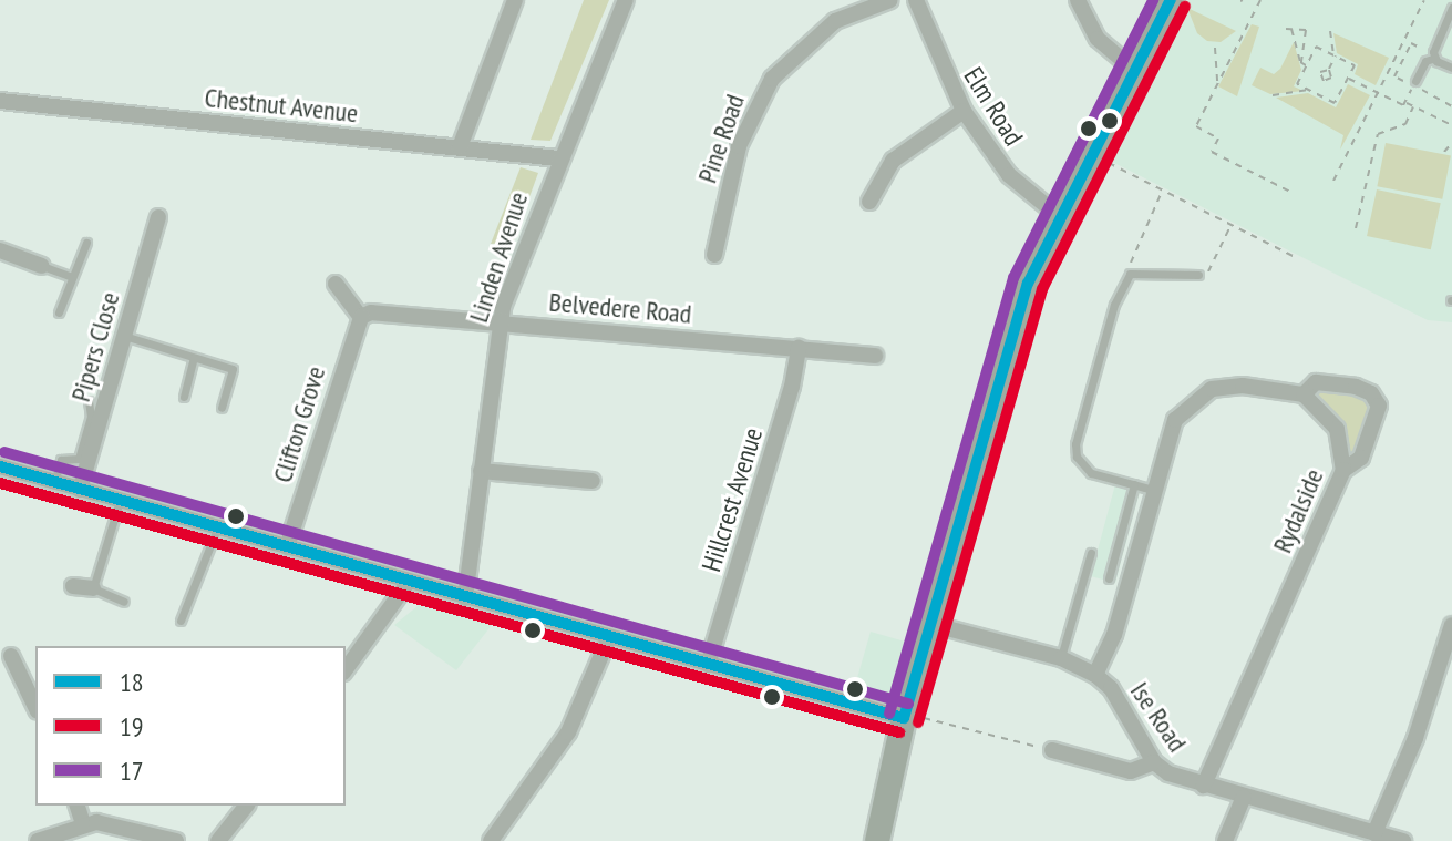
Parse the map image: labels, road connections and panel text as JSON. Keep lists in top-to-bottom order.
{
  "streets": {
    "street": [
      "Chestnut Avenue",
      "Elm Road",
      "Pine Road",
      "Linden Avenue",
      "Belvedere Road",
      "Pipers Close",
      "Clifton Grove",
      "Hillcrest Avenue",
      "Rydalside",
      "Ise Road"
    ]
  },
  "crossings": [
    ["Chestnut Avenue", "Linden Avenue"],
    ["Linden Avenue", "Belvedere Road"],
    ["Belvedere Road", "Clifton Grove"],
    ["Belvedere Road", "Hillcrest Avenue"],
    ["Rydalside", "Ise Road"]
  ],
  "lines": ["transit line 18", "transit line 17", "transit line 19"],
  "legend": ["18", "19", "17"]
}
